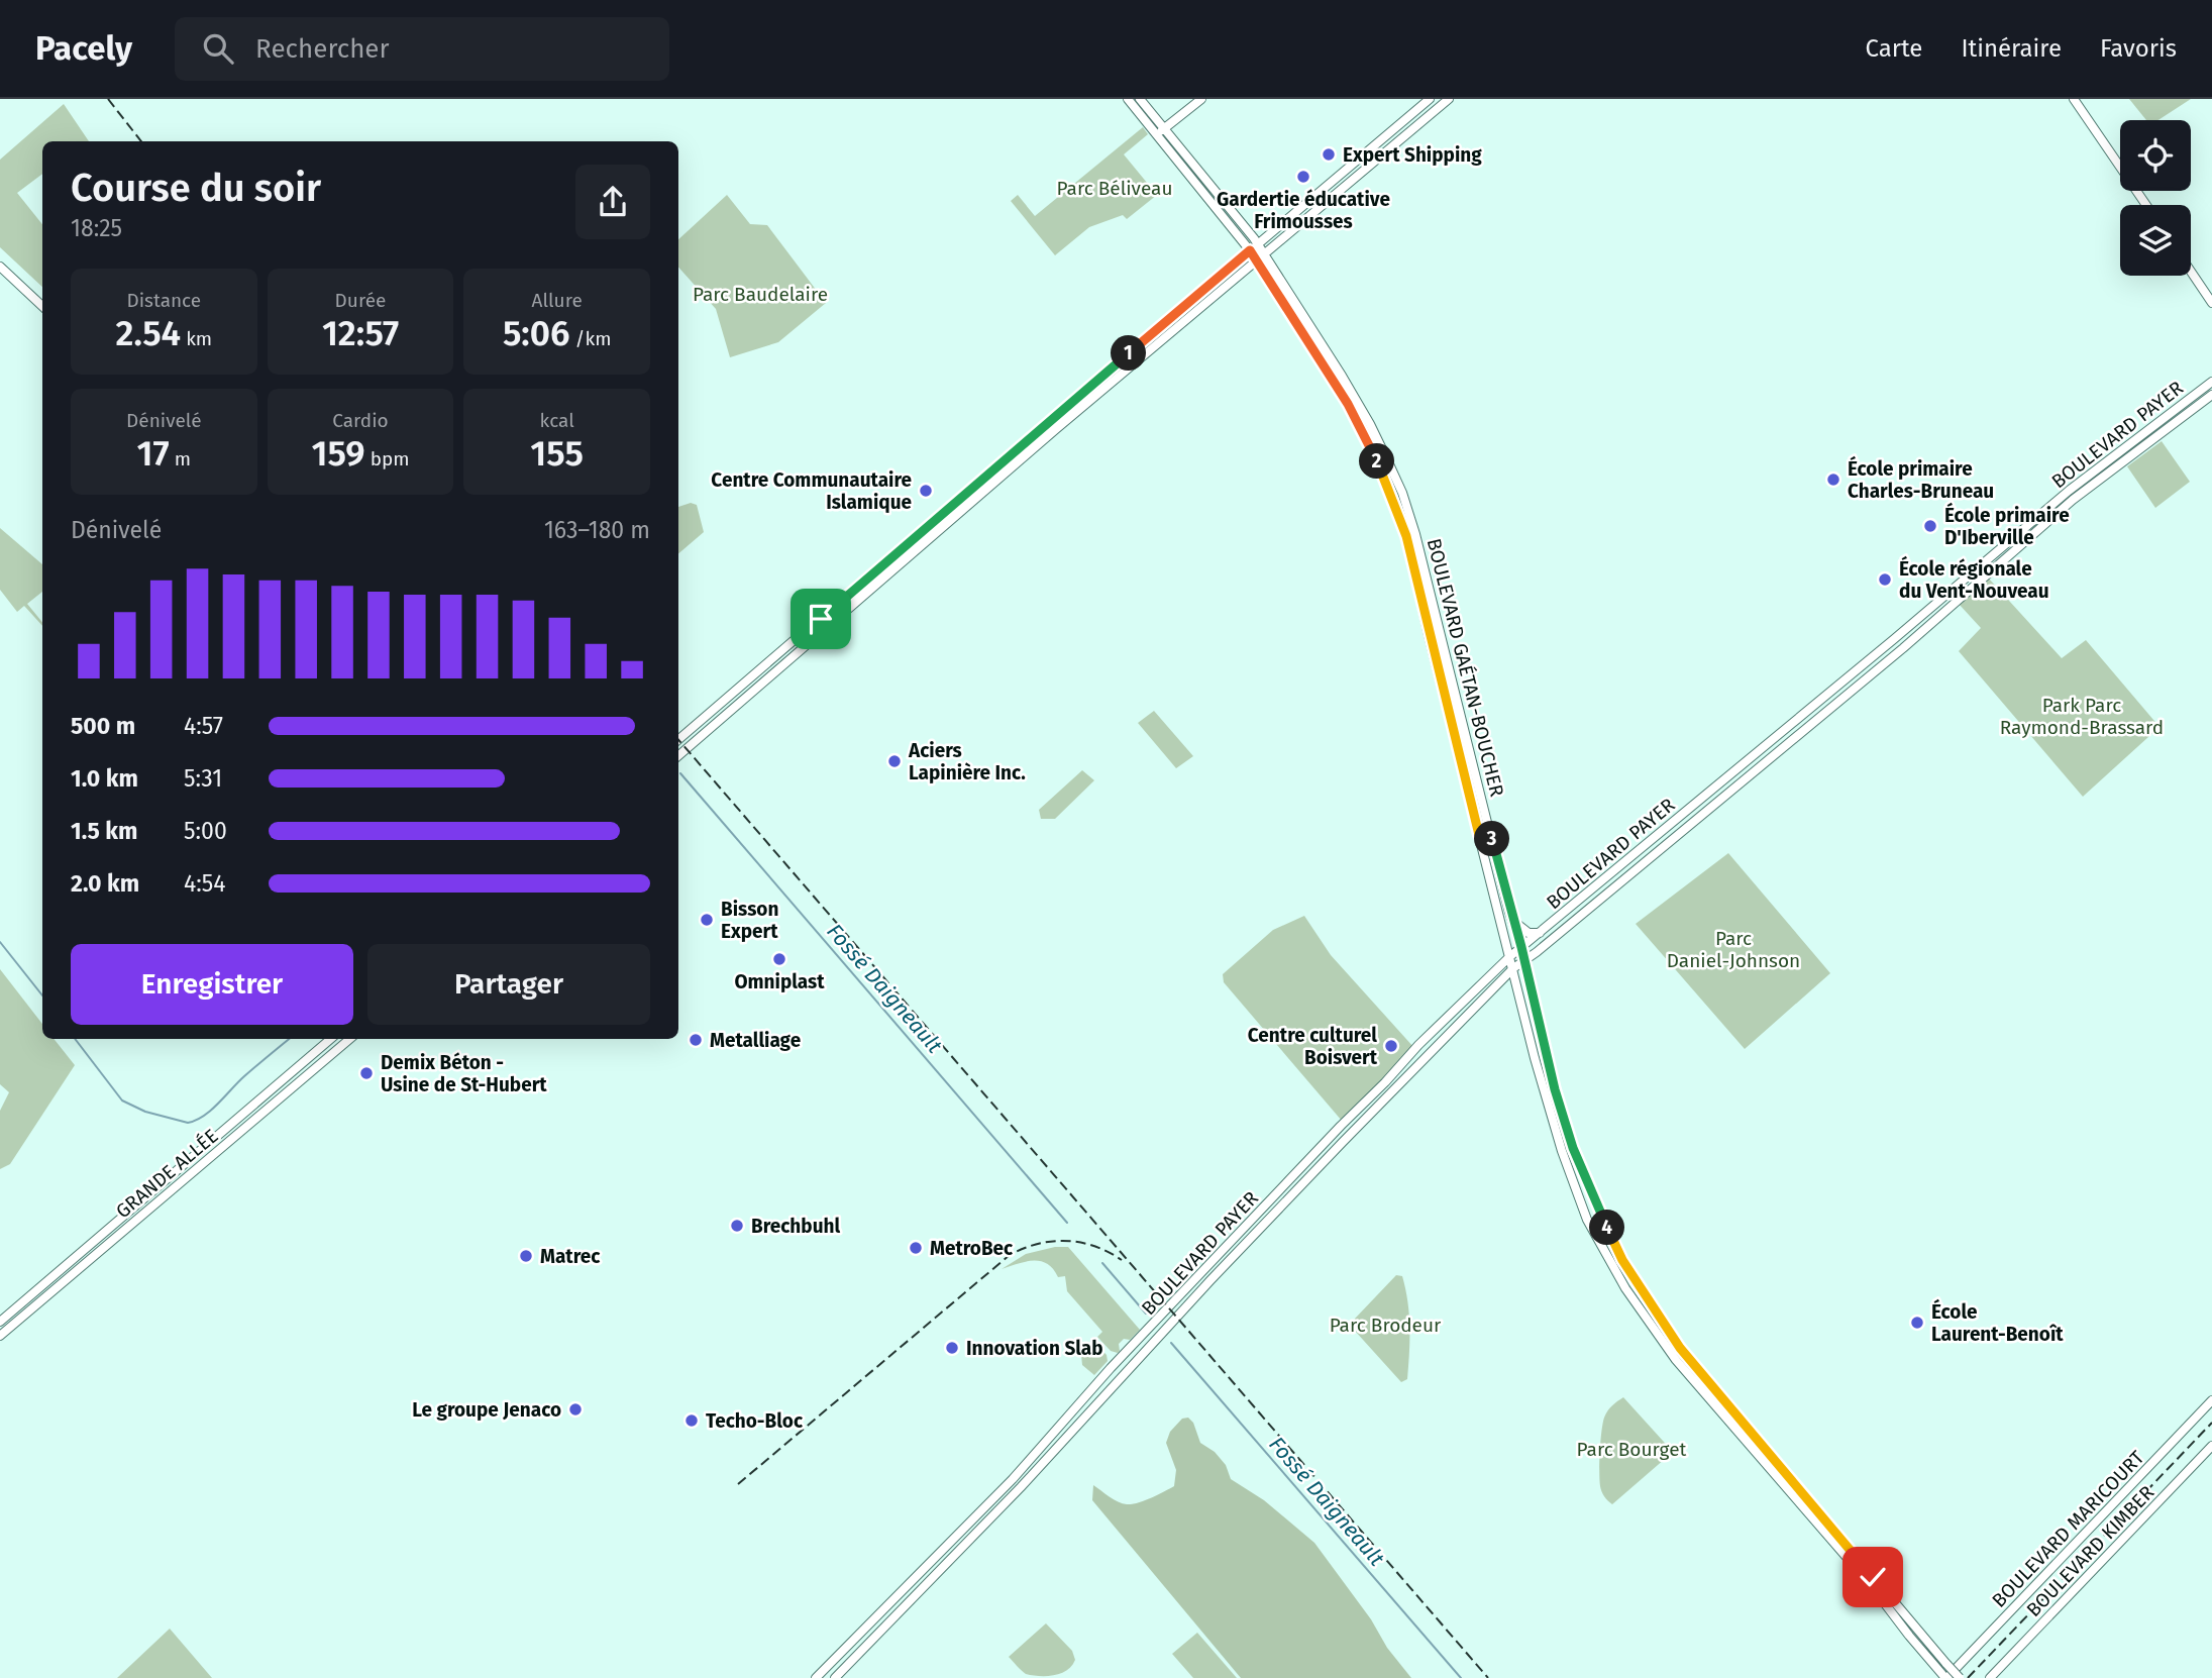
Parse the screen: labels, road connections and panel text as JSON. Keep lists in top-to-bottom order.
{
  "streets": {
    "main road": [
      "BOULEVARD PAYER",
      "BOULEVARD GAÉTAN-BOUCHER",
      "GRANDE ALLÉE",
      "BOULEVARD MARICOURT",
      "BOULEVARD KIMBER"
    ]
  },
  "crossings": [
    ["BOULEVARD PAYER", "BOULEVARD GAÉTAN-BOUCHER"],
    ["BOULEVARD GAÉTAN-BOUCHER", "BOULEVARD MARICOURT"]
  ],
  "water": ["Fossé Daigneault"],
  "parks": [
    "Parc Béliveau",
    "Parc Baudelaire",
    "Park Parc Raymond-Brassard",
    "Parc Daniel-Johnson",
    "Parc Brodeur",
    "Parc Bourget"
  ],
  "places": [
    "Expert Shipping",
    "Gardertie éducative Frimousses",
    "École primaire Charles-Bruneau",
    "Centre Communautaire Islamique",
    "École primaire D'Iberville",
    "École régionale du Vent-Nouveau",
    "Aciers Lapinière Inc.",
    "Bisson Expert",
    "Omniplast",
    "Metalliage",
    "Centre culturel Boisvert",
    "Demix Béton - Usine de St-Hubert",
    "Brechbuhl",
    "MetroBec",
    "Matrec",
    "École Laurent-Benoît",
    "Innovation Slab",
    "Le groupe Jenaco",
    "Techo-Bloc"
  ],
  "page": {
    "header": "Pacely",
    "search": "Rechercher",
    "nav": ["Carte", "Itinéraire", "Favoris"],
    "heading": ["Course du soir", "18:25"],
    "stats": [
      ["Distance", "2.54 km"],
      ["Durée", "12:57"],
      ["Allure", "5:06 /km"],
      ["Dénivelé", "17 m"],
      ["Cardio", "159 bpm"],
      ["kcal", "155"]
    ],
    "pins": [
      "1",
      "2",
      "3",
      "4"
    ],
    "chart": ["Dénivelé", "163–180 m"],
    "list": [
      {
        "name": "500 m",
        "note": "4:57"
      },
      {
        "name": "1.0 km",
        "note": "5:31"
      },
      {
        "name": "1.5 km",
        "note": "5:00"
      },
      {
        "name": "2.0 km",
        "note": "4:54"
      }
    ],
    "buttons": ["Enregistrer", "Partager"]
  }
}
